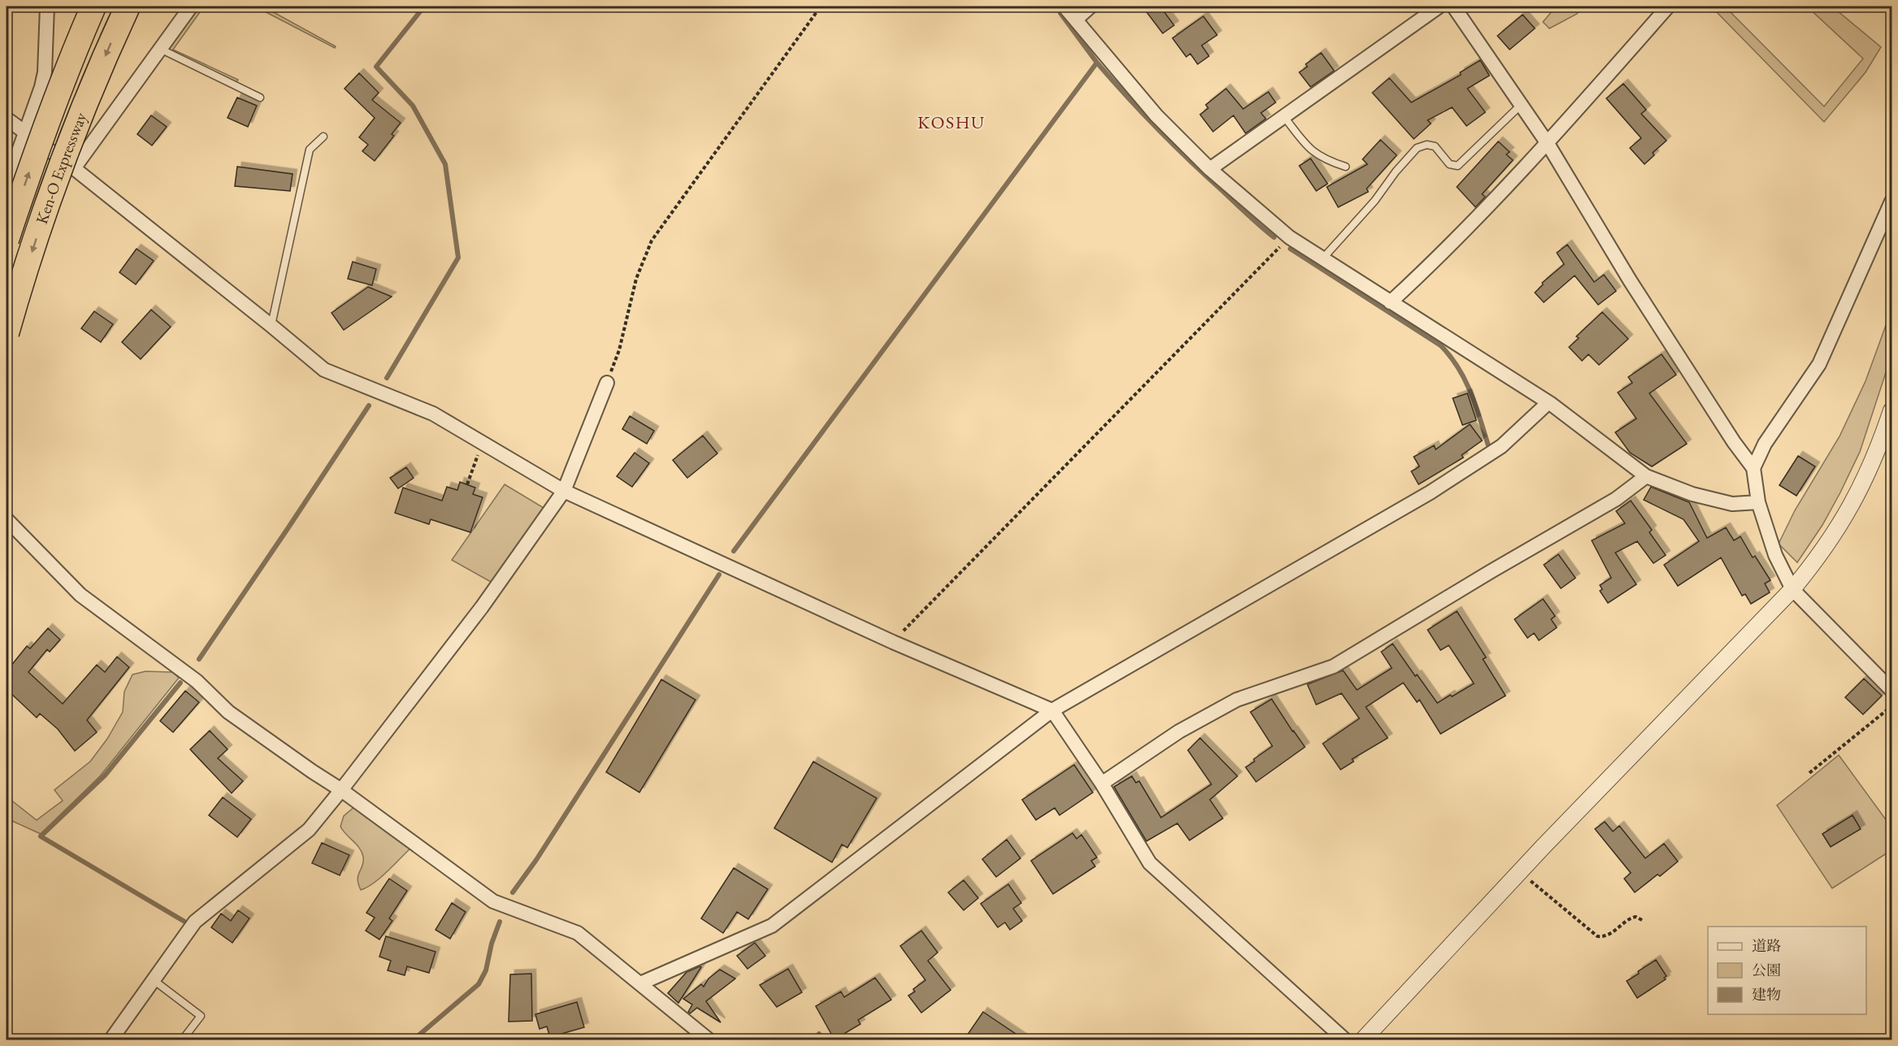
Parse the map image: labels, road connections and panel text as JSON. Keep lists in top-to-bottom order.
{
  "streets": {
    "highway": ["Ken-O Expressway"]
  },
  "districts": ["KOSHU"],
  "legend": ["道路", "公園", "建物"]
}
